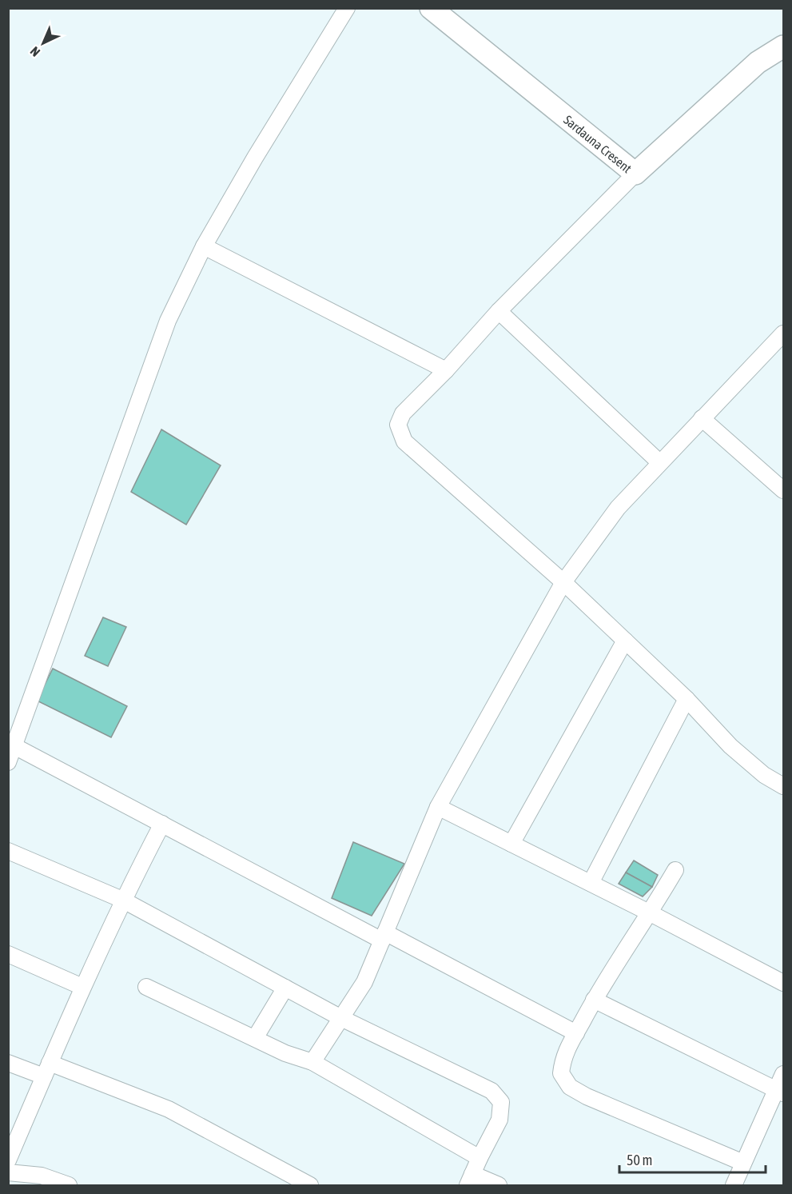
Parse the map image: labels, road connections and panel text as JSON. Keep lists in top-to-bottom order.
{
  "streets": {
    "street": ["Sardauna Cresent"]
  },
  "scale_bar": "50 m",
  "north": "bottom left"
}
